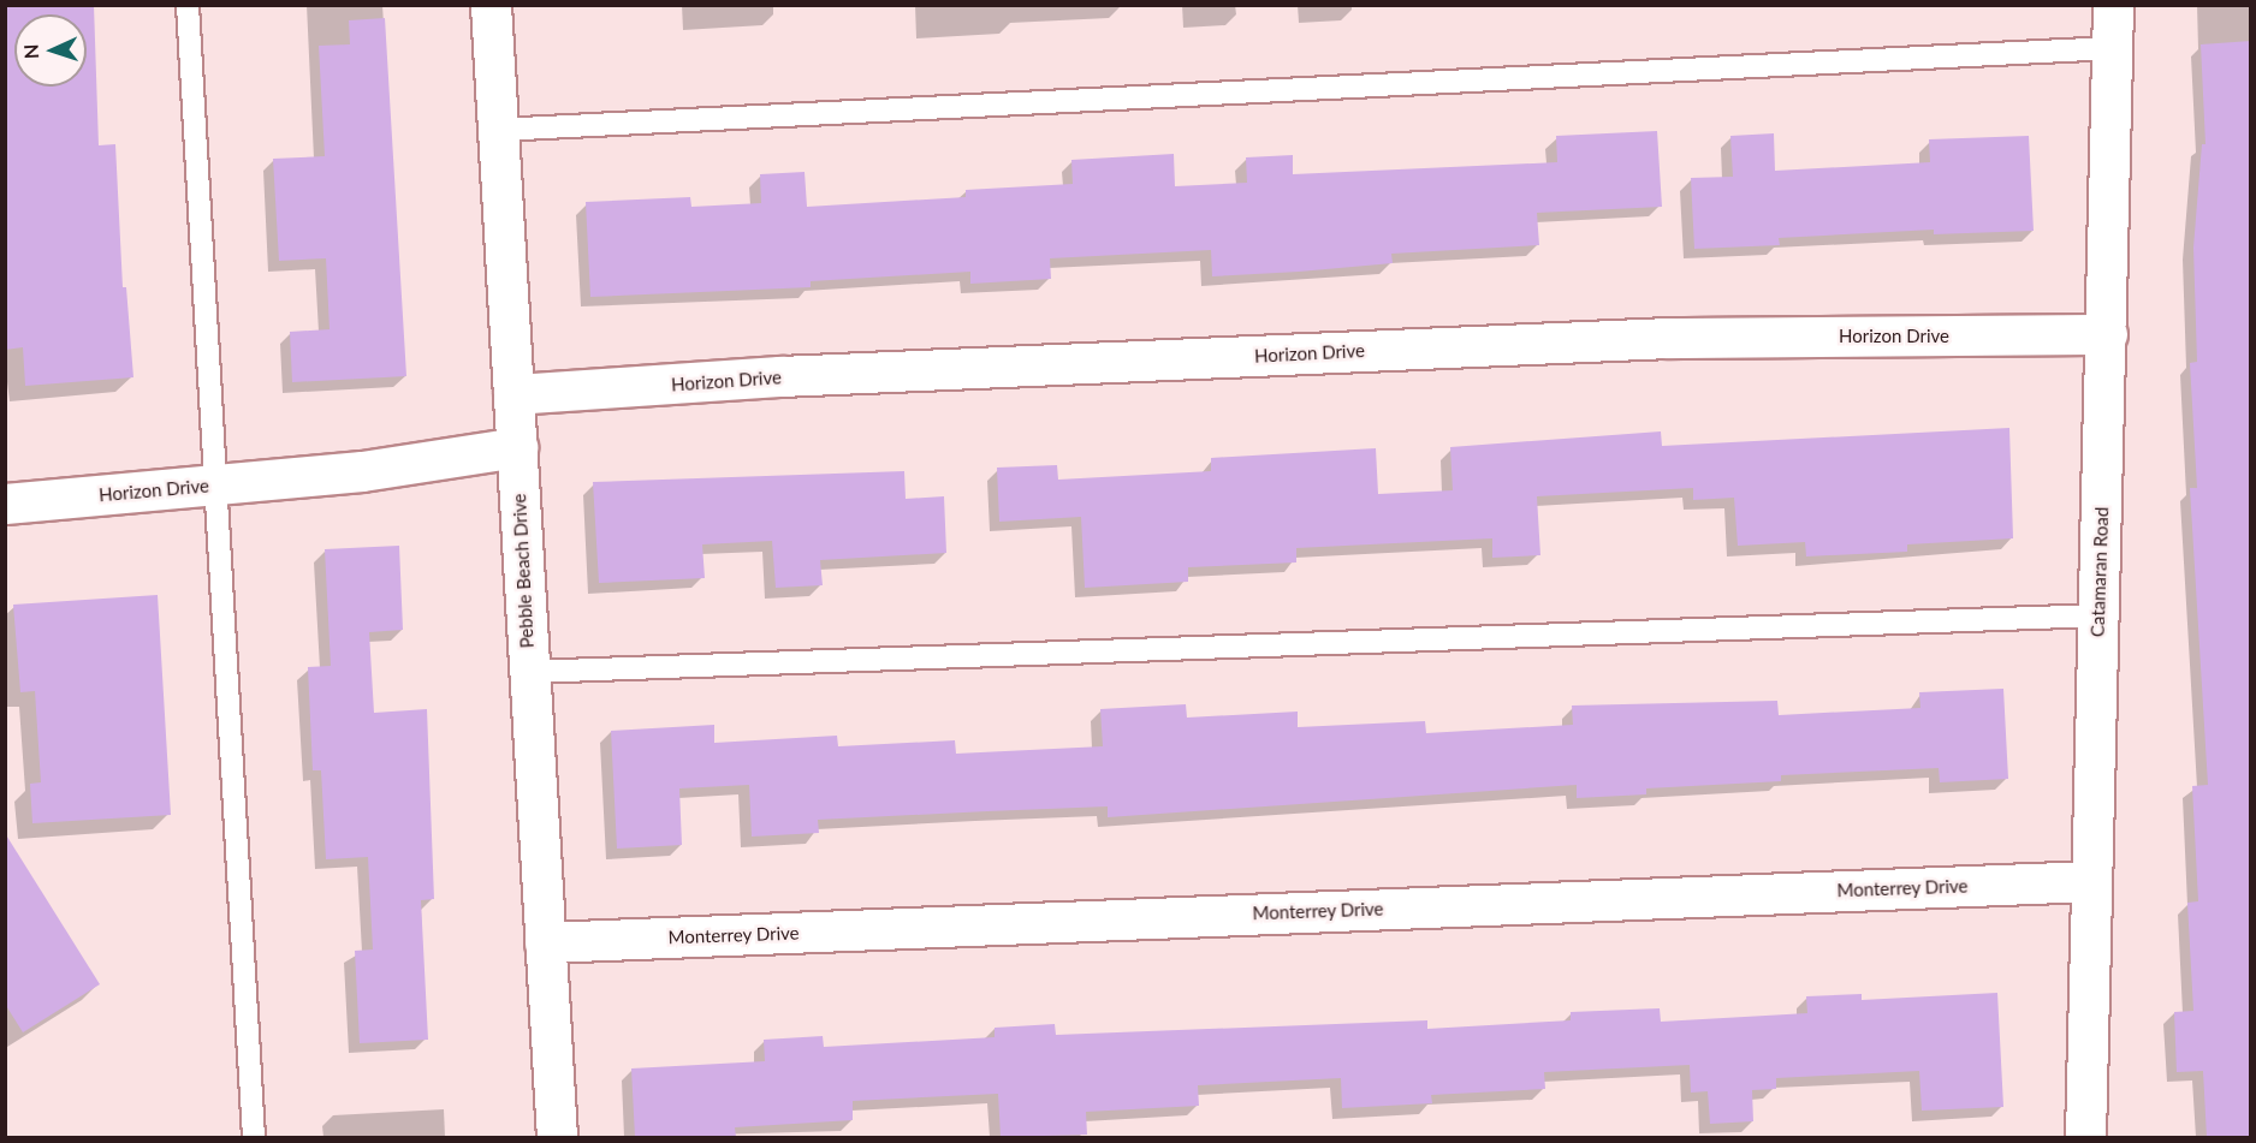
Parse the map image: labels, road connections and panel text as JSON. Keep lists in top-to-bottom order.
{
  "streets": {
    "street": [
      "Horizon Drive",
      "Pebble Beach Drive",
      "Catamaran Road",
      "Monterrey Drive"
    ]
  },
  "crossings": [
    ["Horizon Drive", "Pebble Beach Drive"],
    ["Horizon Drive", "Catamaran Road"],
    ["Pebble Beach Drive", "Monterrey Drive"],
    ["Catamaran Road", "Monterrey Drive"]
  ],
  "north": "left"
}
